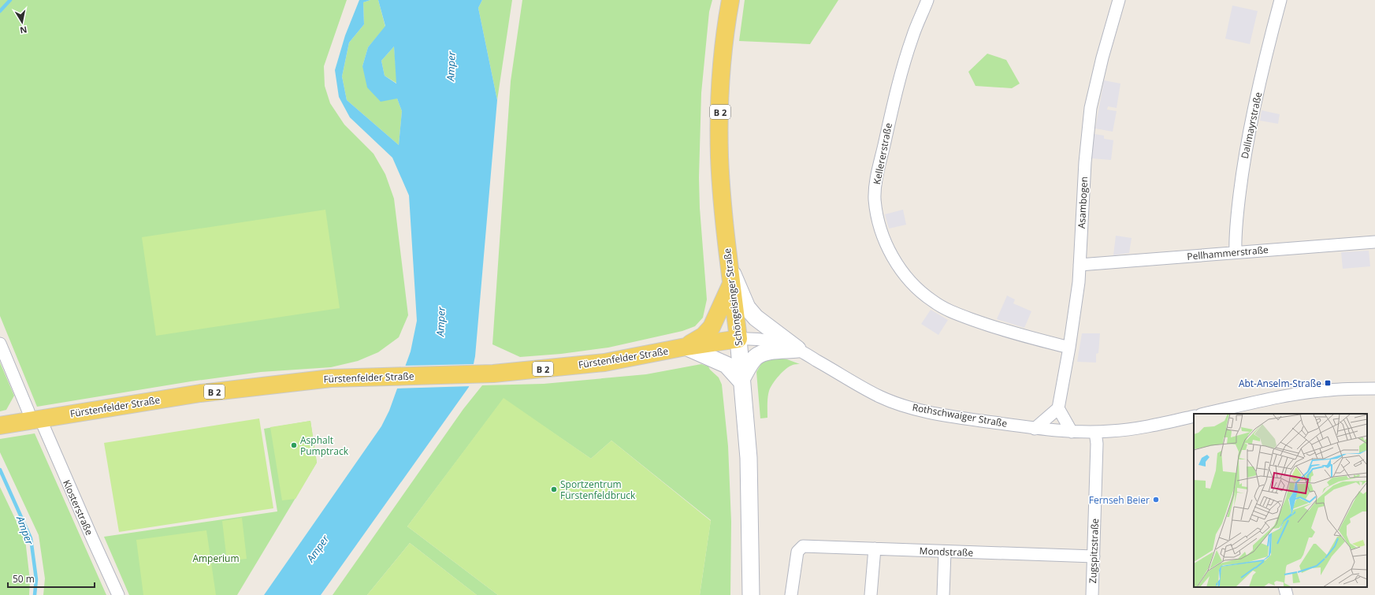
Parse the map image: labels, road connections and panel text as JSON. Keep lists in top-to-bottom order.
{
  "streets": {
    "main road": ["B 2", "Schöngeisinger Straße", "Fürstenfelder Straße"],
    "street": [
      "Dallmayrstraße",
      "Kellererstraße",
      "Asambogen",
      "Pellhammerstraße",
      "Rothschwaiger Straße",
      "Klosterstraße",
      "Zugspitzstraße",
      "Mondstraße"
    ]
  },
  "crossings": [
    ["Dallmayrstraße", "Pellhammerstraße"],
    ["Kellererstraße", "Asambogen"],
    ["Asambogen", "Pellhammerstraße"],
    ["Schöngeisinger Straße", "Fürstenfelder Straße"],
    ["Schöngeisinger Straße", "Rothschwaiger Straße"],
    ["Fürstenfelder Straße", "Rothschwaiger Straße"],
    ["Fürstenfelder Straße", "Klosterstraße"],
    ["Rothschwaiger Straße", "Zugspitzstraße"],
    ["Zugspitzstraße", "Mondstraße"]
  ],
  "water": ["Amper"],
  "parks": ["Amperium"],
  "places": {
    "transit": ["Abt-Anselm-Straße"],
    "other": ["Asphalt Pumptrack", "Sportzentrum Fürstenfeldbruck", "Fernseh Beier"]
  },
  "scale_bar": "50 m",
  "north": "bottom"
}
